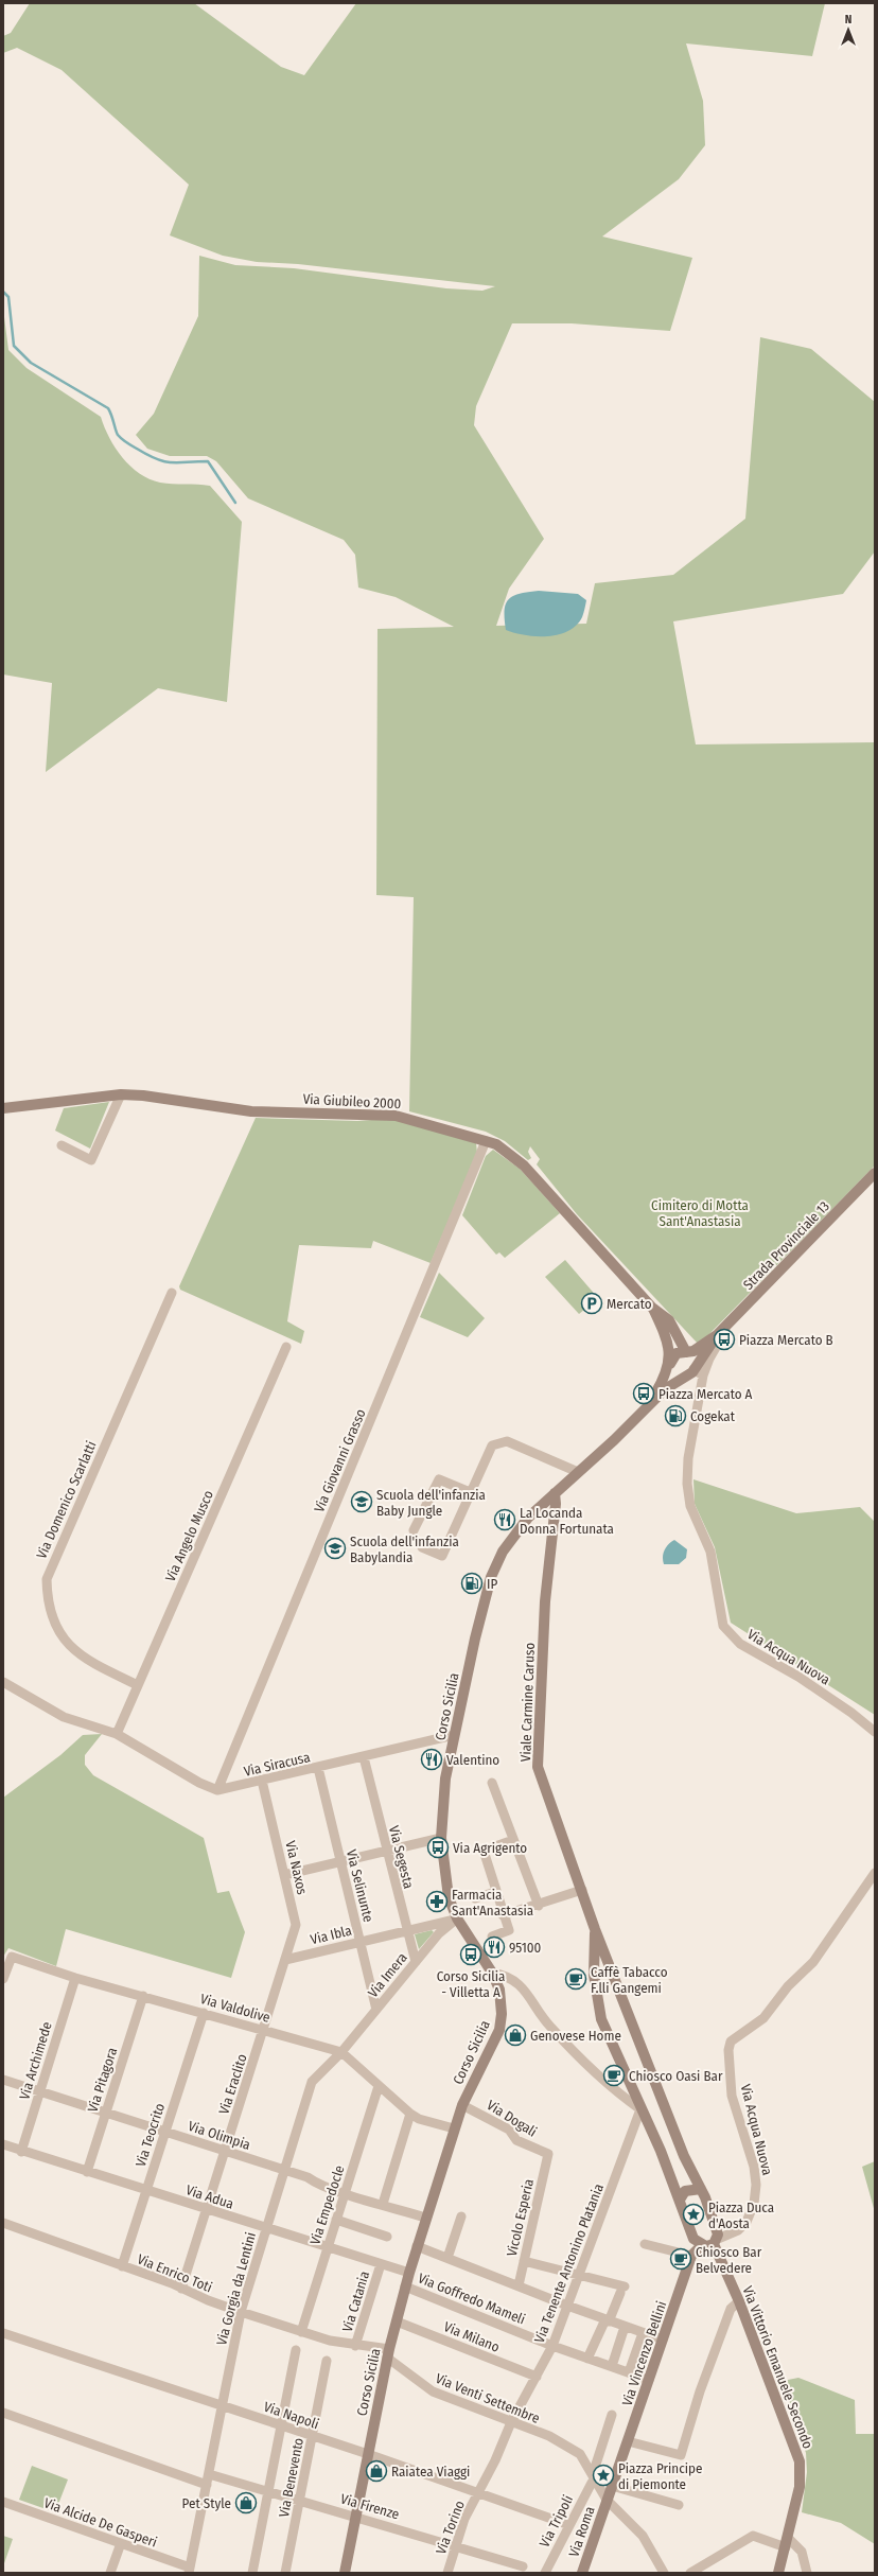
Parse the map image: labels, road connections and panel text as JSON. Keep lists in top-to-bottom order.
{
  "streets": {
    "street": [
      "Via Giubileo 2000",
      "Strada Provinciale 13",
      "Via Giovanni Grasso",
      "Via Domenico Scarlatti",
      "Via Angelo Musco",
      "Via Acqua Nuova",
      "Viale Carmine Caruso",
      "Corso Sicilia",
      "Via Siracusa",
      "Via Segesta",
      "Via Naxos",
      "Via Selinunte",
      "Via Ibla",
      "Via Imera",
      "Via Valdolive",
      "Via Archimede",
      "Via Pitagora",
      "Via Eraclito",
      "Via Dogali",
      "Via Teocrito",
      "Via Olimpia",
      "Via Adua",
      "Via Empedocle",
      "Vicolo Esperia",
      "Via Tenente Antonino Platania",
      "Via Enrico Toti",
      "Via Gorgia da Lentini",
      "Via Goffredo Mameli",
      "Via Catania",
      "Via Milano",
      "Via Vincenzo Bellini",
      "Via Vittorio Emanuele Secondo",
      "Via Venti Settembre",
      "Via Napoli",
      "Via Benevento",
      "Via Firenze",
      "Via Tripoli",
      "Via Alcide De Gasperi",
      "Via Torino",
      "Via Roma"
    ]
  },
  "crossings": [
    ["Via Giubileo 2000", "Via Giovanni Grasso"],
    ["Strada Provinciale 13", "Via Acqua Nuova"],
    ["Via Giovanni Grasso", "Via Siracusa"],
    ["Via Domenico Scarlatti", "Via Angelo Musco"],
    ["Via Acqua Nuova", "Via Vittorio Emanuele Secondo"],
    ["Viale Carmine Caruso", "Corso Sicilia"],
    ["Corso Sicilia", "Via Siracusa"],
    ["Corso Sicilia", "Via Ibla"],
    ["Corso Sicilia", "Via Imera"],
    ["Corso Sicilia", "Via Valdolive"],
    ["Corso Sicilia", "Via Dogali"],
    ["Corso Sicilia", "Via Olimpia"],
    ["Corso Sicilia", "Via Adua"],
    ["Corso Sicilia", "Via Enrico Toti"],
    ["Corso Sicilia", "Via Goffredo Mameli"],
    ["Corso Sicilia", "Via Milano"],
    ["Corso Sicilia", "Via Venti Settembre"],
    ["Corso Sicilia", "Via Napoli"],
    ["Corso Sicilia", "Via Firenze"],
    ["Via Siracusa", "Via Segesta"],
    ["Via Siracusa", "Via Naxos"],
    ["Via Siracusa", "Via Selinunte"],
    ["Via Segesta", "Via Ibla"],
    ["Via Segesta", "Via Imera"],
    ["Via Naxos", "Via Ibla"],
    ["Via Naxos", "Via Eraclito"],
    ["Via Selinunte", "Via Ibla"],
    ["Via Selinunte", "Via Imera"],
    ["Via Ibla", "Via Imera"],
    ["Via Ibla", "Via Eraclito"],
    ["Via Imera", "Via Valdolive"],
    ["Via Imera", "Via Gorgia da Lentini"],
    ["Via Valdolive", "Via Archimede"],
    ["Via Valdolive", "Via Pitagora"],
    ["Via Valdolive", "Via Eraclito"],
    ["Via Valdolive", "Via Teocrito"],
    ["Via Valdolive", "Via Empedocle"],
    ["Via Valdolive", "Via Gorgia da Lentini"],
    ["Via Archimede", "Via Olimpia"],
    ["Via Archimede", "Via Adua"],
    ["Via Pitagora", "Via Olimpia"],
    ["Via Pitagora", "Via Adua"],
    ["Via Eraclito", "Via Olimpia"],
    ["Via Eraclito", "Via Adua"],
    ["Via Eraclito", "Via Enrico Toti"],
    ["Via Dogali", "Vicolo Esperia"],
    ["Via Teocrito", "Via Olimpia"],
    ["Via Teocrito", "Via Adua"],
    ["Via Teocrito", "Via Enrico Toti"],
    ["Via Olimpia", "Via Empedocle"],
    ["Via Olimpia", "Via Gorgia da Lentini"],
    ["Via Adua", "Via Empedocle"],
    ["Via Adua", "Via Gorgia da Lentini"],
    ["Via Adua", "Via Catania"],
    ["Via Empedocle", "Via Enrico Toti"],
    ["Via Tenente Antonino Platania", "Via Goffredo Mameli"],
    ["Via Tenente Antonino Platania", "Via Milano"],
    ["Via Tenente Antonino Platania", "Via Venti Settembre"],
    ["Via Tenente Antonino Platania", "Via Torino"],
    ["Via Enrico Toti", "Via Gorgia da Lentini"],
    ["Via Enrico Toti", "Via Catania"],
    ["Via Enrico Toti", "Via Venti Settembre"],
    ["Via Gorgia da Lentini", "Via Napoli"],
    ["Via Gorgia da Lentini", "Via Firenze"],
    ["Via Gorgia da Lentini", "Via Alcide De Gasperi"],
    ["Via Goffredo Mameli", "Via Vincenzo Bellini"],
    ["Via Vincenzo Bellini", "Via Roma"],
    ["Via Venti Settembre", "Via Tripoli"],
    ["Via Venti Settembre", "Via Torino"],
    ["Via Napoli", "Via Benevento"],
    ["Via Napoli", "Via Tripoli"],
    ["Via Napoli", "Via Torino"],
    ["Via Benevento", "Via Firenze"],
    ["Via Firenze", "Via Torino"]
  ],
  "parks": ["Cimitero di Motta Sant'Anastasia"],
  "places": {
    "parking": ["Mercato"],
    "bus stop": [
      "Piazza Mercato B",
      "Piazza Mercato A",
      "Via Agrigento",
      "Corso Sicilia - Villetta A"
    ],
    "fuel station": ["Cogekat", "IP"],
    "school or university": ["Scuola dell'infanzia Baby Jungle", "Scuola dell'infanzia Babylandia"],
    "restaurant": ["La Locanda Donna Fortunata", "Valentino", "95100"],
    "pharmacy": ["Farmacia Sant'Anastasia"],
    "cafe": ["Caffè Tabacco F.lli Gangemi", "Chiosco Oasi Bar", "Chiosco Bar Belvedere"],
    "shop": ["Genovese Home", "Raiatea Viaggi", "Pet Style"],
    "place": ["Piazza Duca d'Aosta", "Piazza Principe di Piemonte"]
  },
  "north": "top"
}
